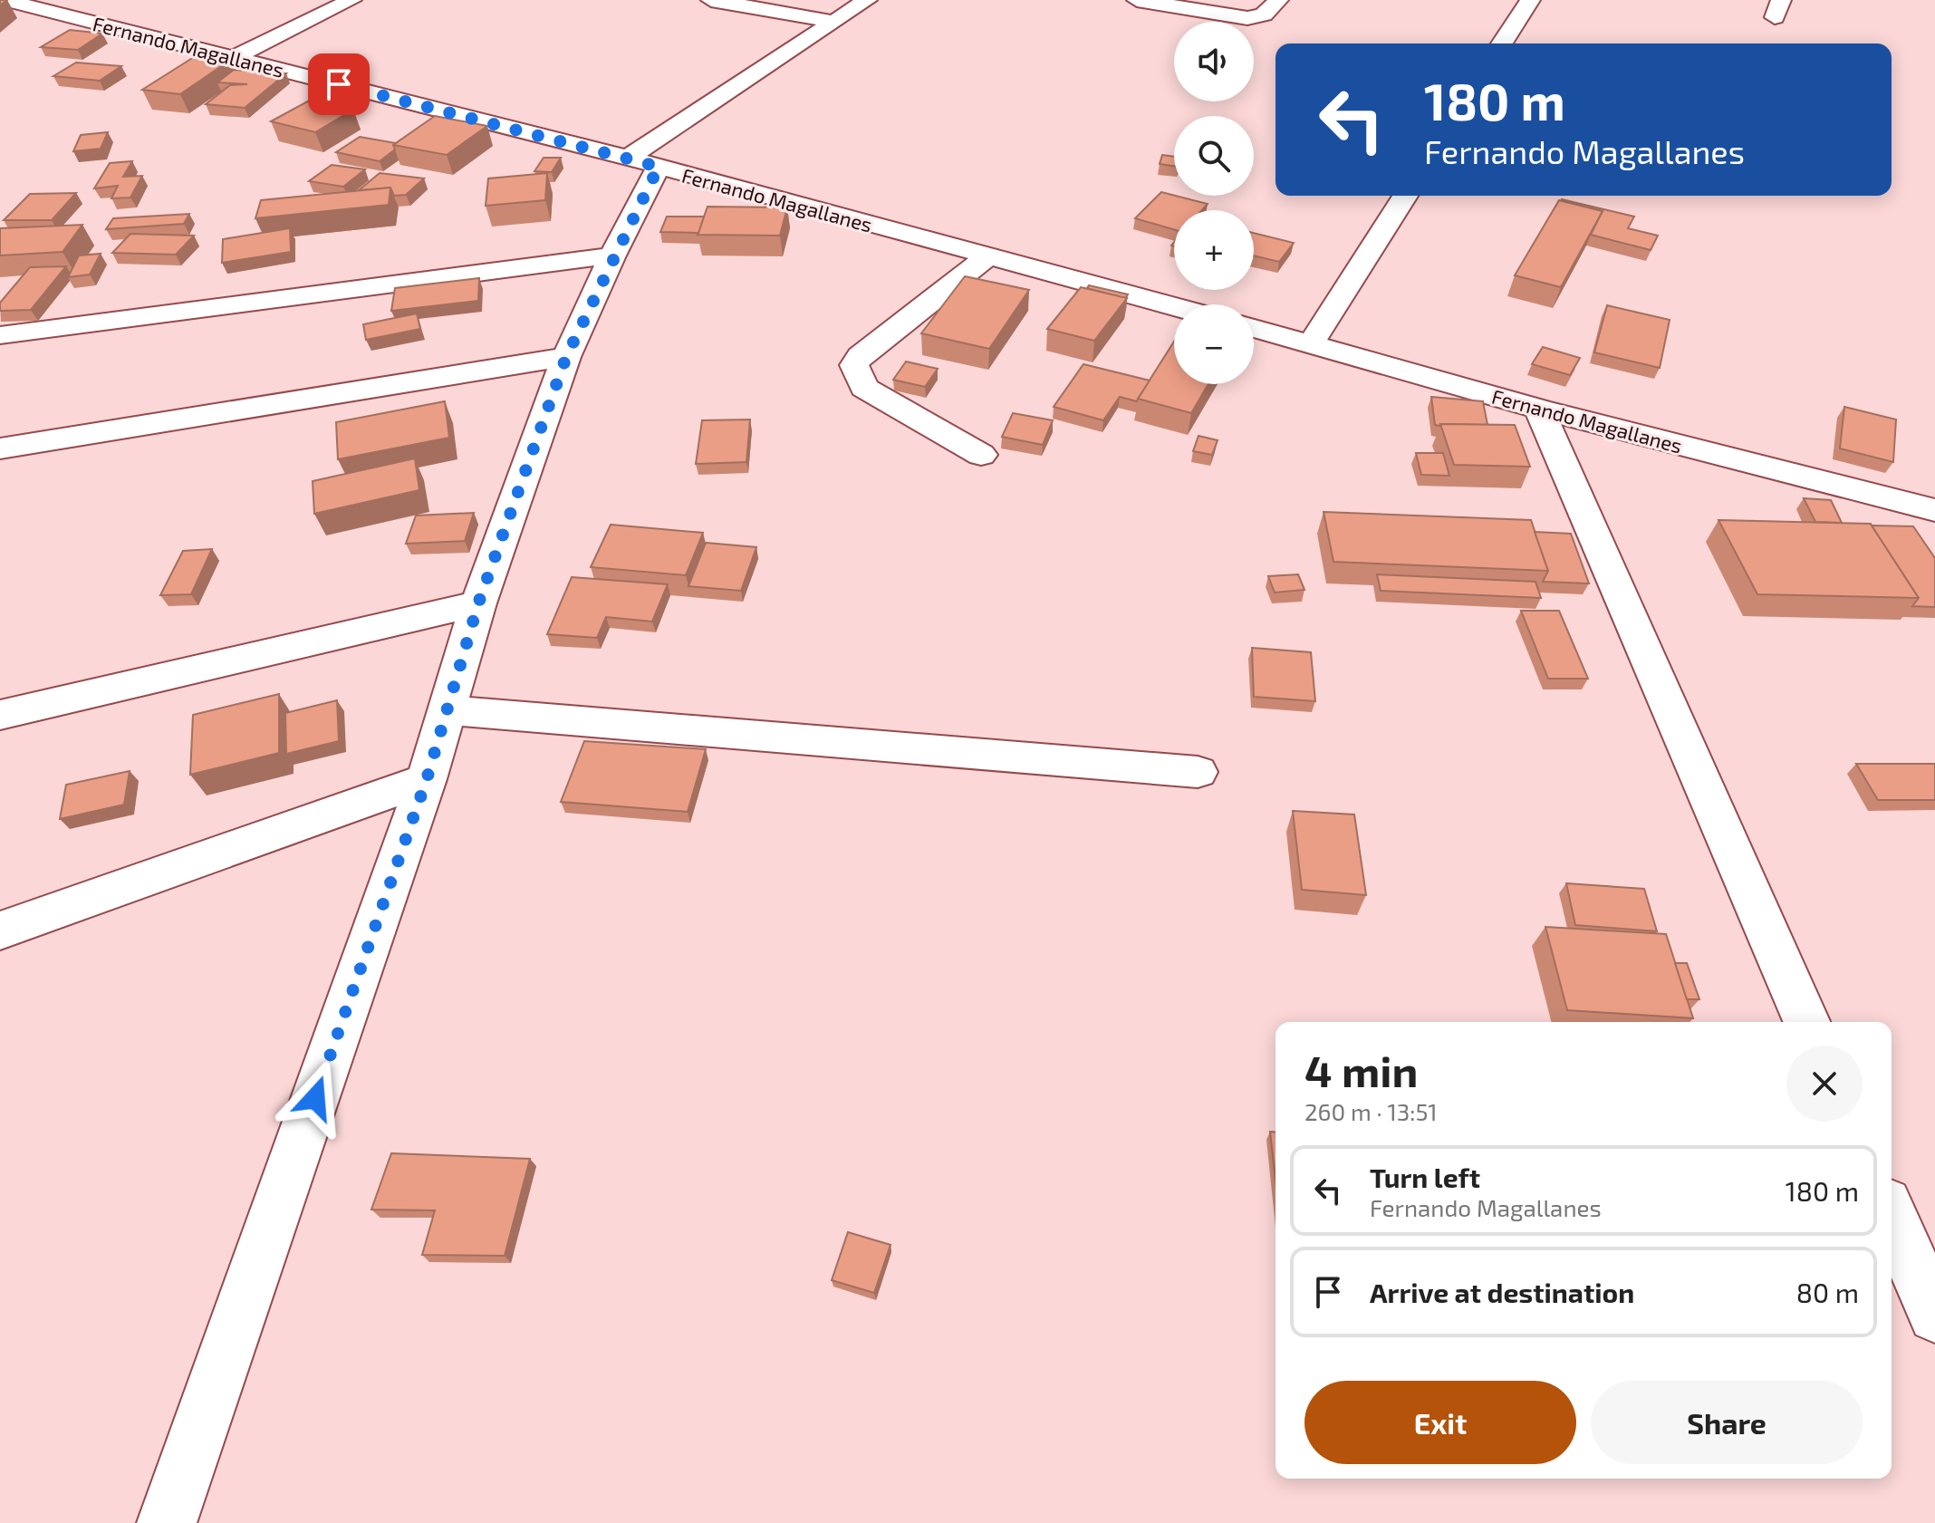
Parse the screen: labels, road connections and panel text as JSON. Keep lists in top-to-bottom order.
{
  "streets": {
    "street": ["Fernando Magallanes"]
  },
  "page": {
    "map_buttons": ["+", "−"],
    "turn": ["180 m", "Fernando Magallanes"],
    "heading": ["4 min", "260 m · 13:51"],
    "list": [
      {
        "name": "Turn left",
        "note": "Fernando Magallanes",
        "value": "180 m"
      },
      {
        "name": "Arrive at destination",
        "value": "80 m"
      }
    ],
    "buttons": ["Exit", "Share"]
  }
}
